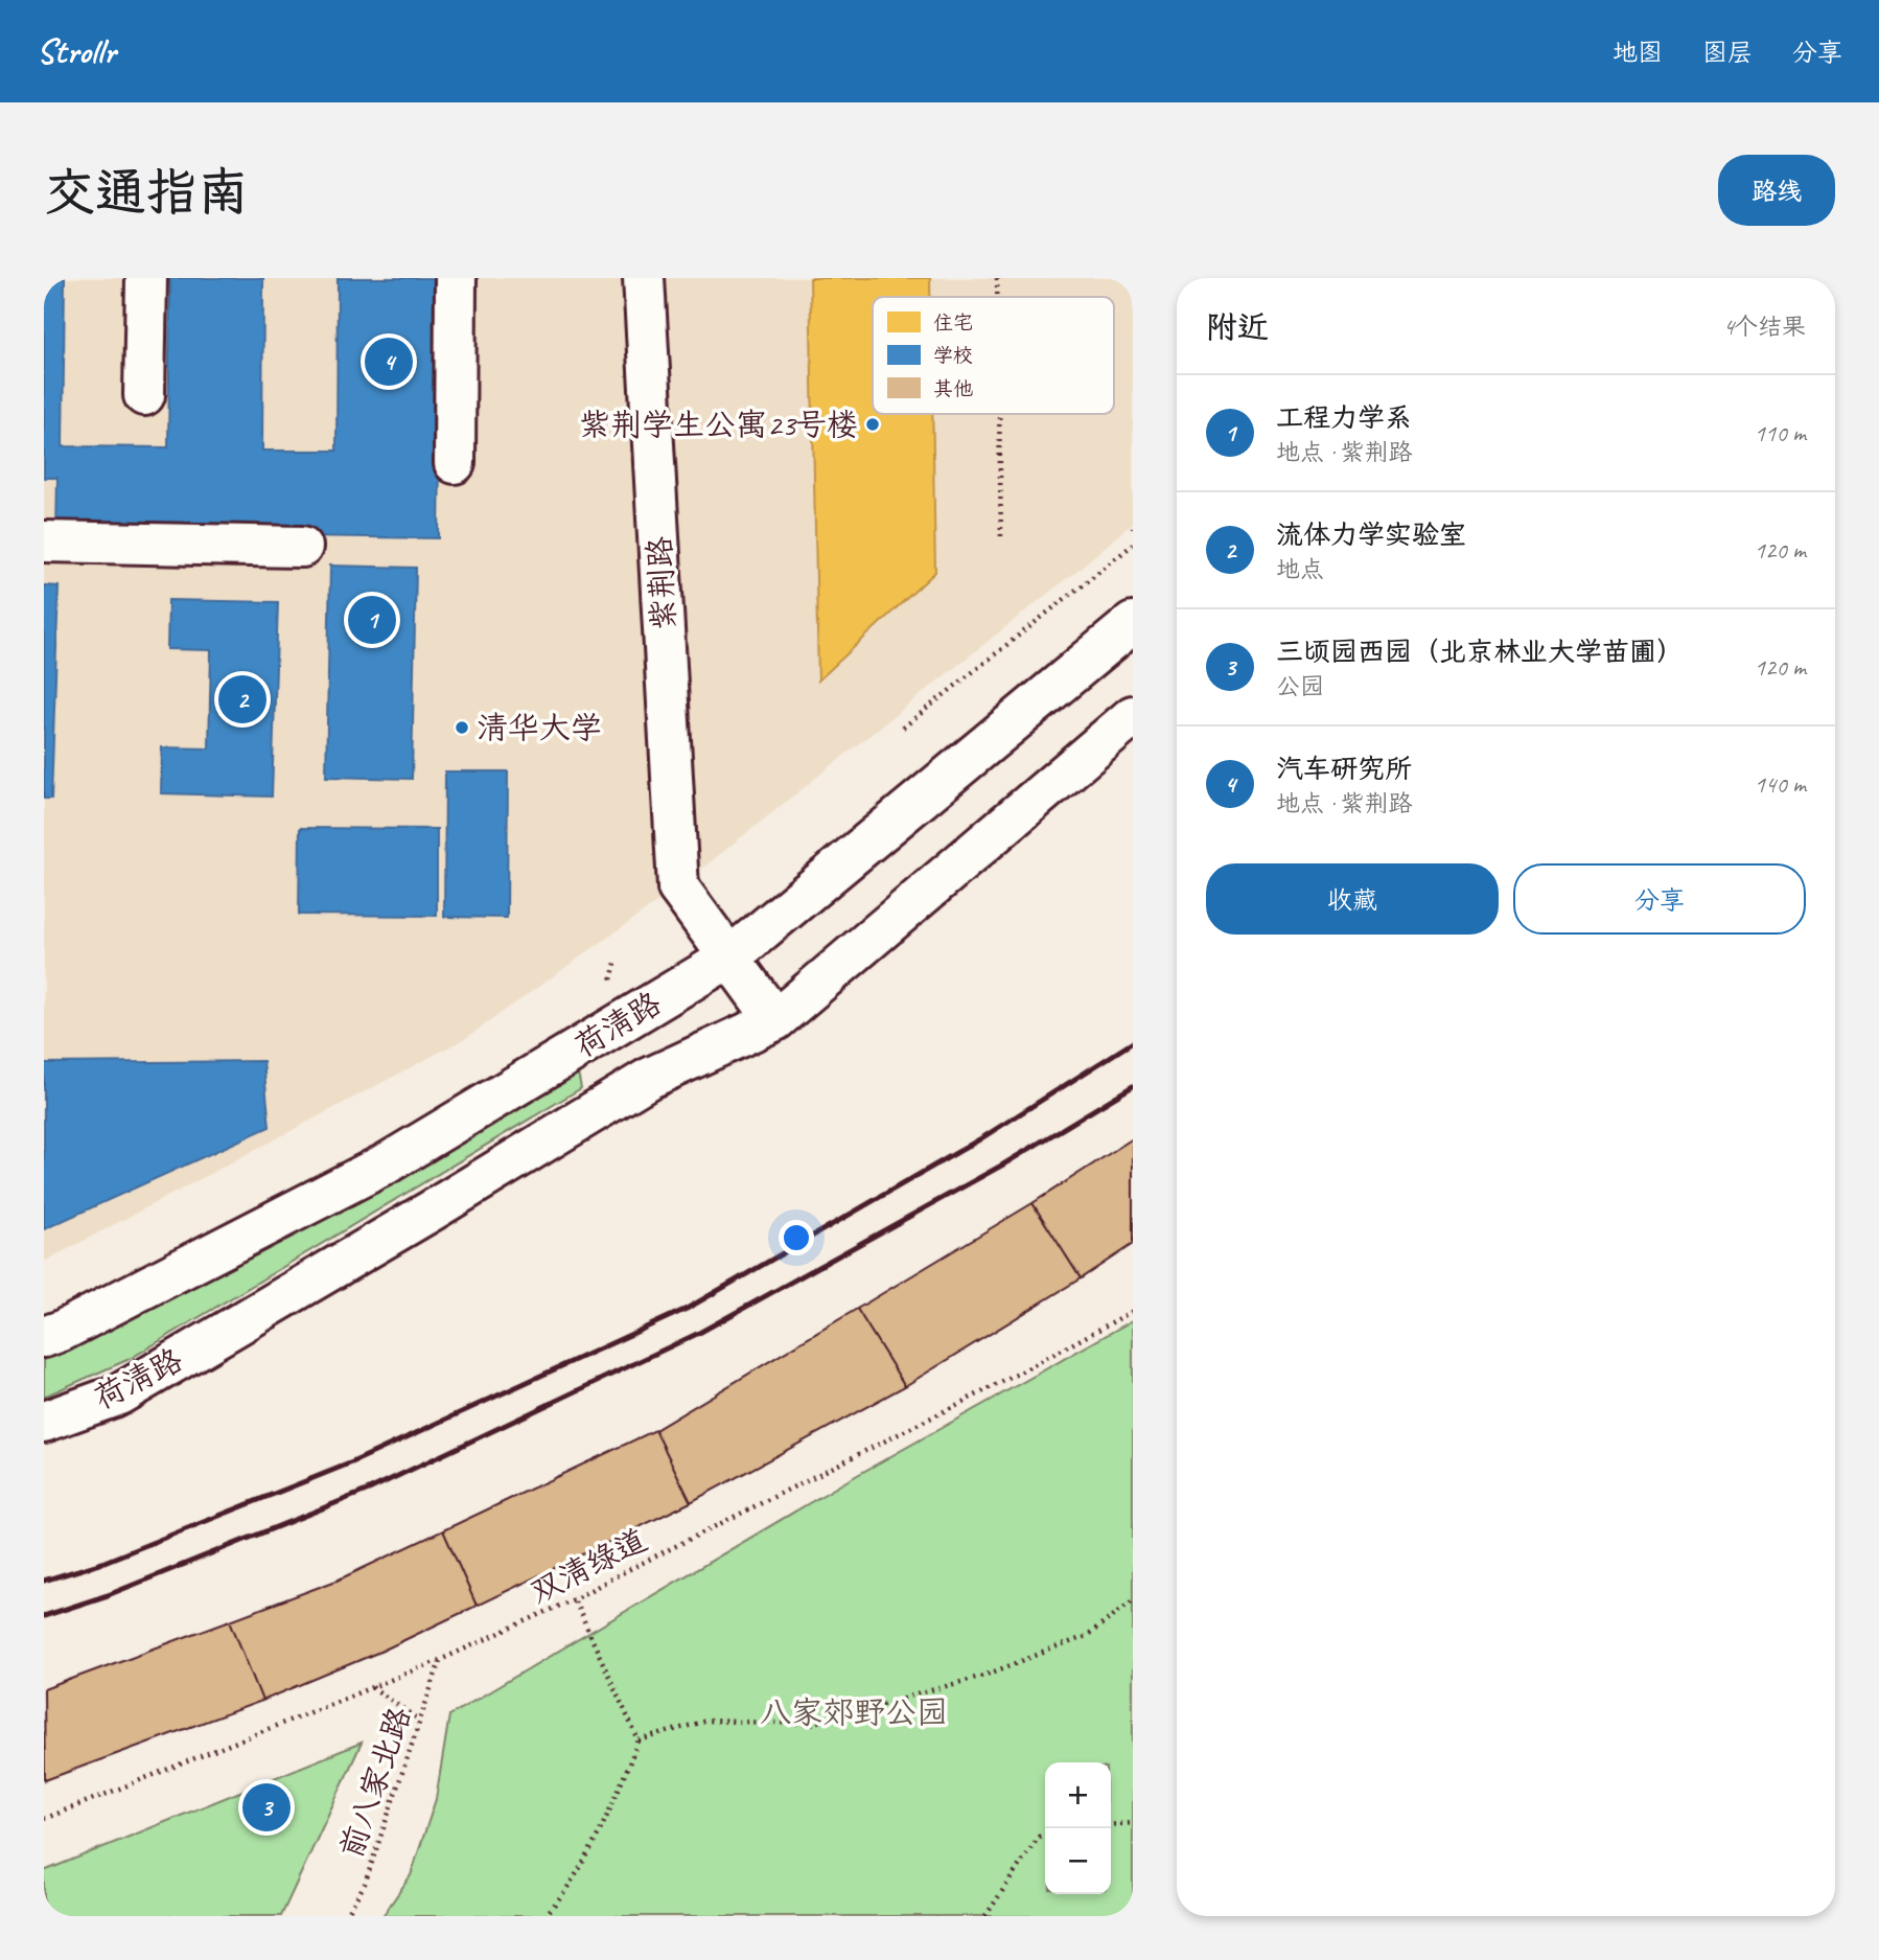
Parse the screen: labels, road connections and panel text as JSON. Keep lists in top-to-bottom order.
{
  "streets": {
    "main road": ["紫荆路", "荷清路"],
    "path": ["双清绿道", "前八家北路"]
  },
  "crossings": [
    ["紫荆路", "荷清路"],
    ["双清绿道", "前八家北路"]
  ],
  "parks": ["八家郊野公园"],
  "places": ["紫荆学生公寓23号楼", "清华大学"],
  "legend": ["住宅", "学校", "其他"],
  "page": {
    "header": "Strollr",
    "nav": ["地图", "图层", "分享"],
    "buttons": [
      "路线",
      ["收藏", "分享"]
    ],
    "title": "交通指南",
    "heading": ["附近", "4个结果"],
    "pins": [
      "4",
      "1",
      "2",
      "3"
    ],
    "list": [
      {
        "mark": "1",
        "name": "工程力学系",
        "note": "地点 · 紫荆路",
        "value": "110 m"
      },
      {
        "mark": "2",
        "name": "流体力学实验室",
        "note": "地点",
        "value": "120 m"
      },
      {
        "mark": "3",
        "name": "三顷园西园（北京林业大学苗圃）",
        "note": "公园",
        "value": "120 m"
      },
      {
        "mark": "4",
        "name": "汽车研究所",
        "note": "地点 · 紫荆路",
        "value": "140 m"
      }
    ],
    "map_buttons": ["+", "−"]
  }
}
